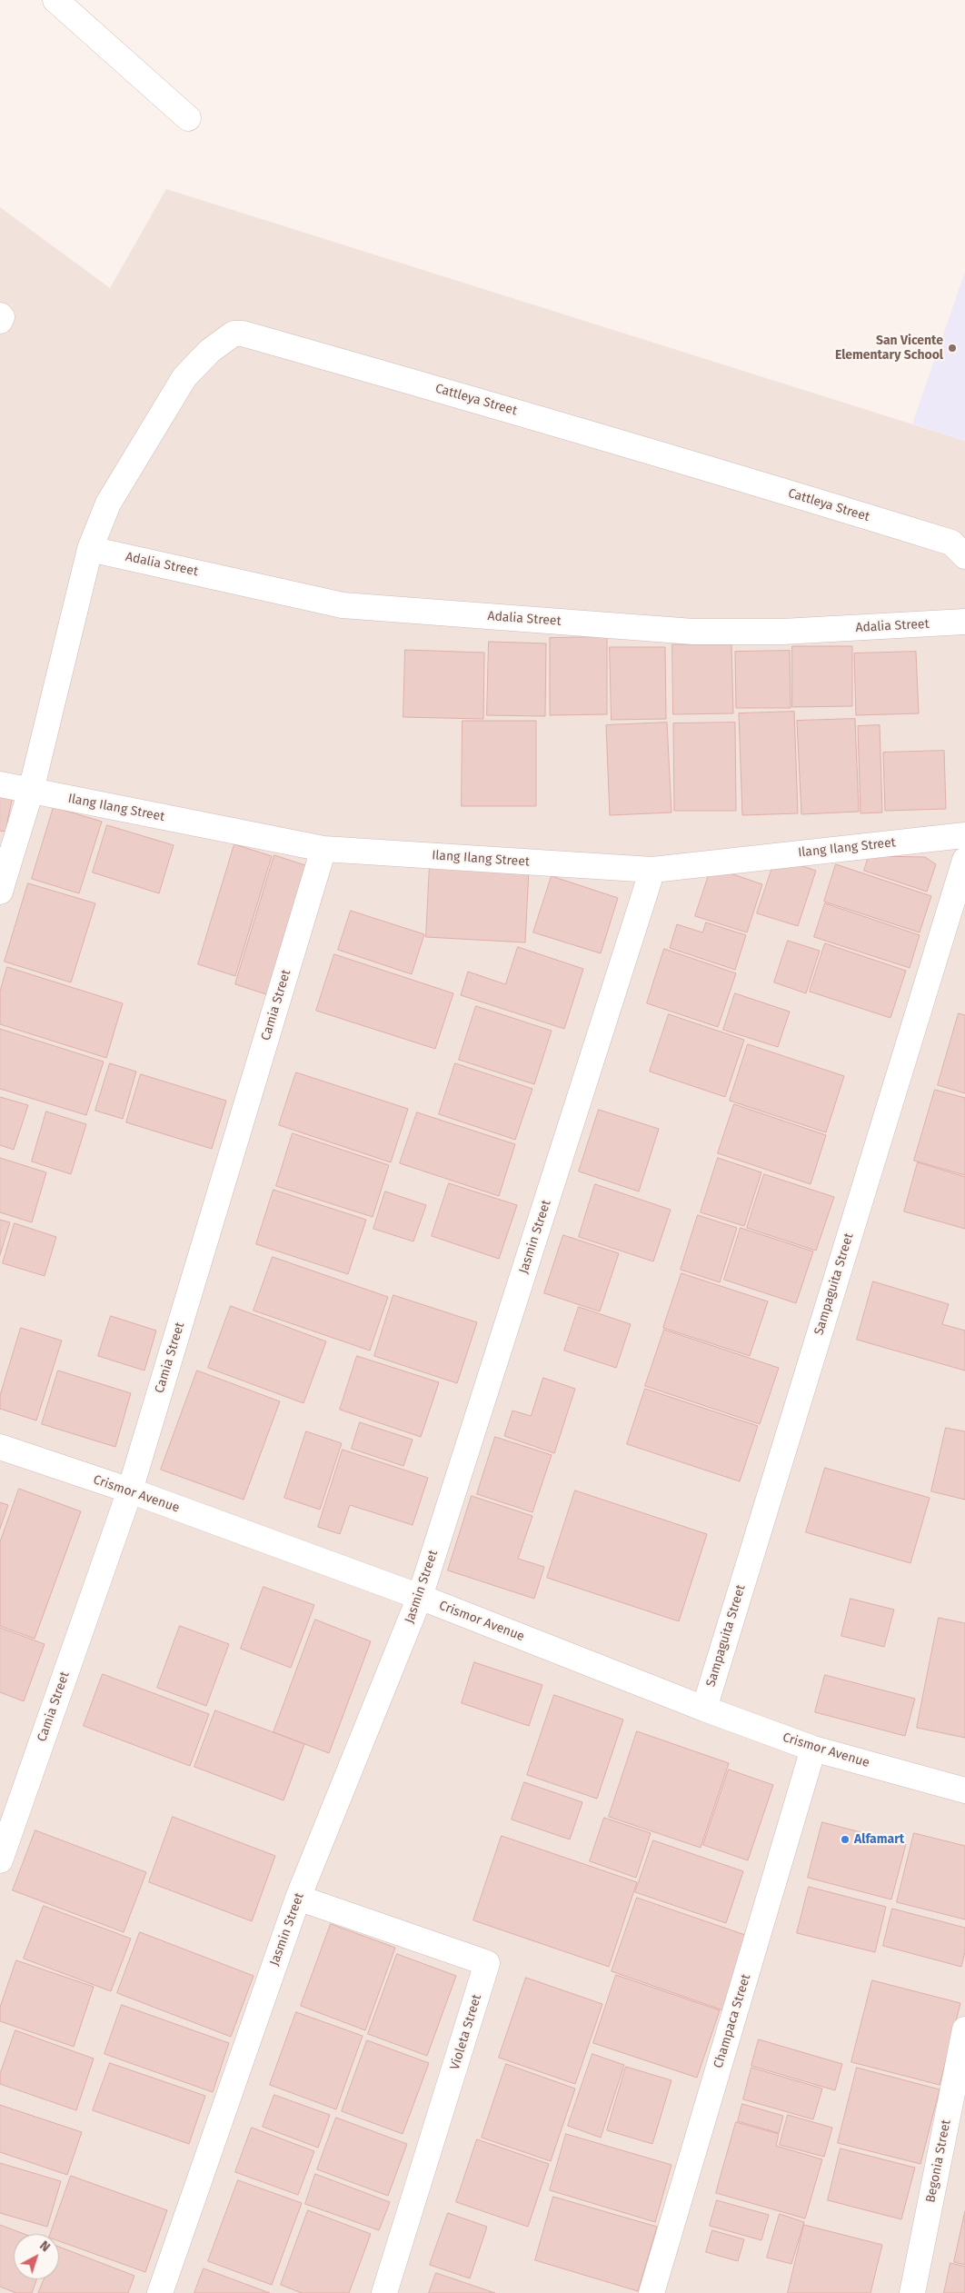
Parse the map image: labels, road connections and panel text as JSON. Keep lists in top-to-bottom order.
{
  "streets": {
    "street": [
      "Cattleya Street",
      "Adalia Street",
      "Ilang Ilang Street",
      "Camia Street",
      "Jasmin Street",
      "Sampaguita Street",
      "Crismor Avenue",
      "Champaca Street",
      "Violeta Street",
      "Begonia Street"
    ]
  },
  "crossings": [
    ["Cattleya Street", "Adalia Street"],
    ["Cattleya Street", "Ilang Ilang Street"],
    ["Ilang Ilang Street", "Camia Street"],
    ["Ilang Ilang Street", "Jasmin Street"],
    ["Camia Street", "Crismor Avenue"],
    ["Jasmin Street", "Crismor Avenue"],
    ["Jasmin Street", "Violeta Street"],
    ["Sampaguita Street", "Crismor Avenue"],
    ["Crismor Avenue", "Champaca Street"]
  ],
  "places": ["San Vicente Elementary School", "Alfamart"],
  "north": "top right"
}
